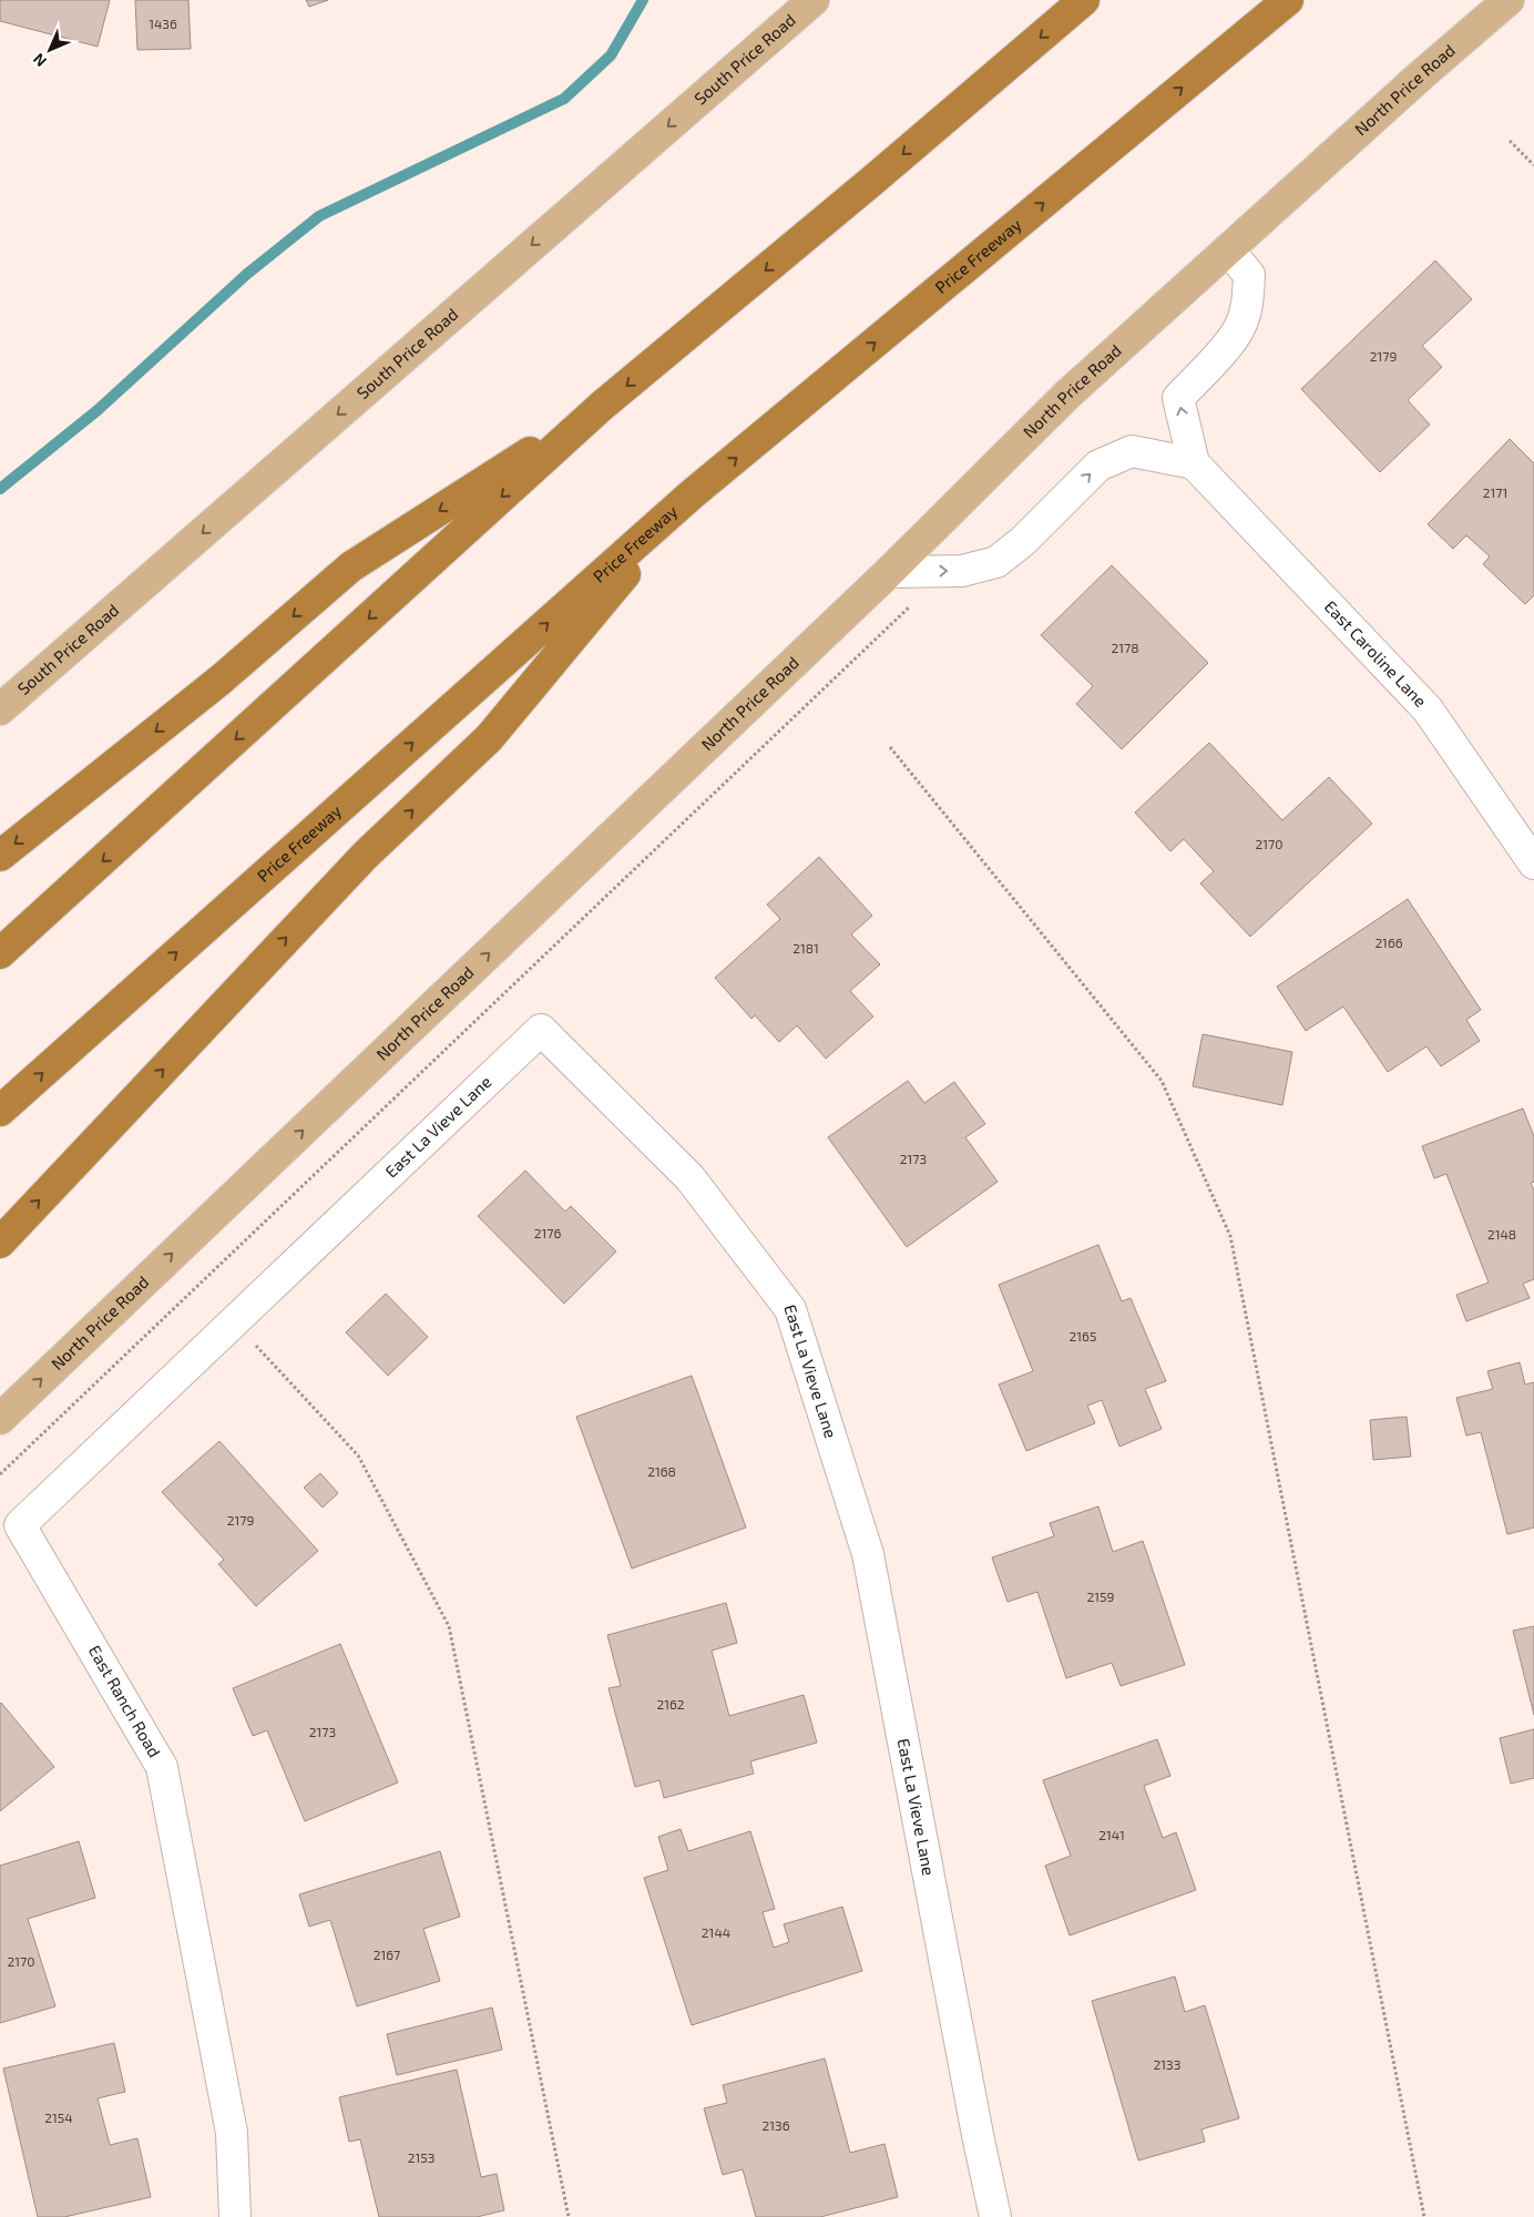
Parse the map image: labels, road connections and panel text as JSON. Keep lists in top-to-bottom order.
{
  "streets": {
    "highway": ["Price Freeway"],
    "main road": ["South Price Road", "North Price Road"],
    "street": ["East Caroline Lane", "East La Vieve Lane", "East Ranch Road"]
  },
  "crossings": [
    ["East La Vieve Lane", "East Ranch Road"]
  ],
  "one_way": ["South Price Road", "North Price Road"],
  "house_numbers": [
    "1436",
    "2179",
    "2171",
    "2178",
    "2170",
    "2166",
    "2181",
    "2173",
    "2176",
    "2148",
    "2165",
    "2168",
    "2179",
    "2159",
    "2162",
    "2173",
    "2141",
    "2144",
    "2167",
    "2170",
    "2133",
    "2154",
    "2136",
    "2153"
  ],
  "north": "bottom left"
}
